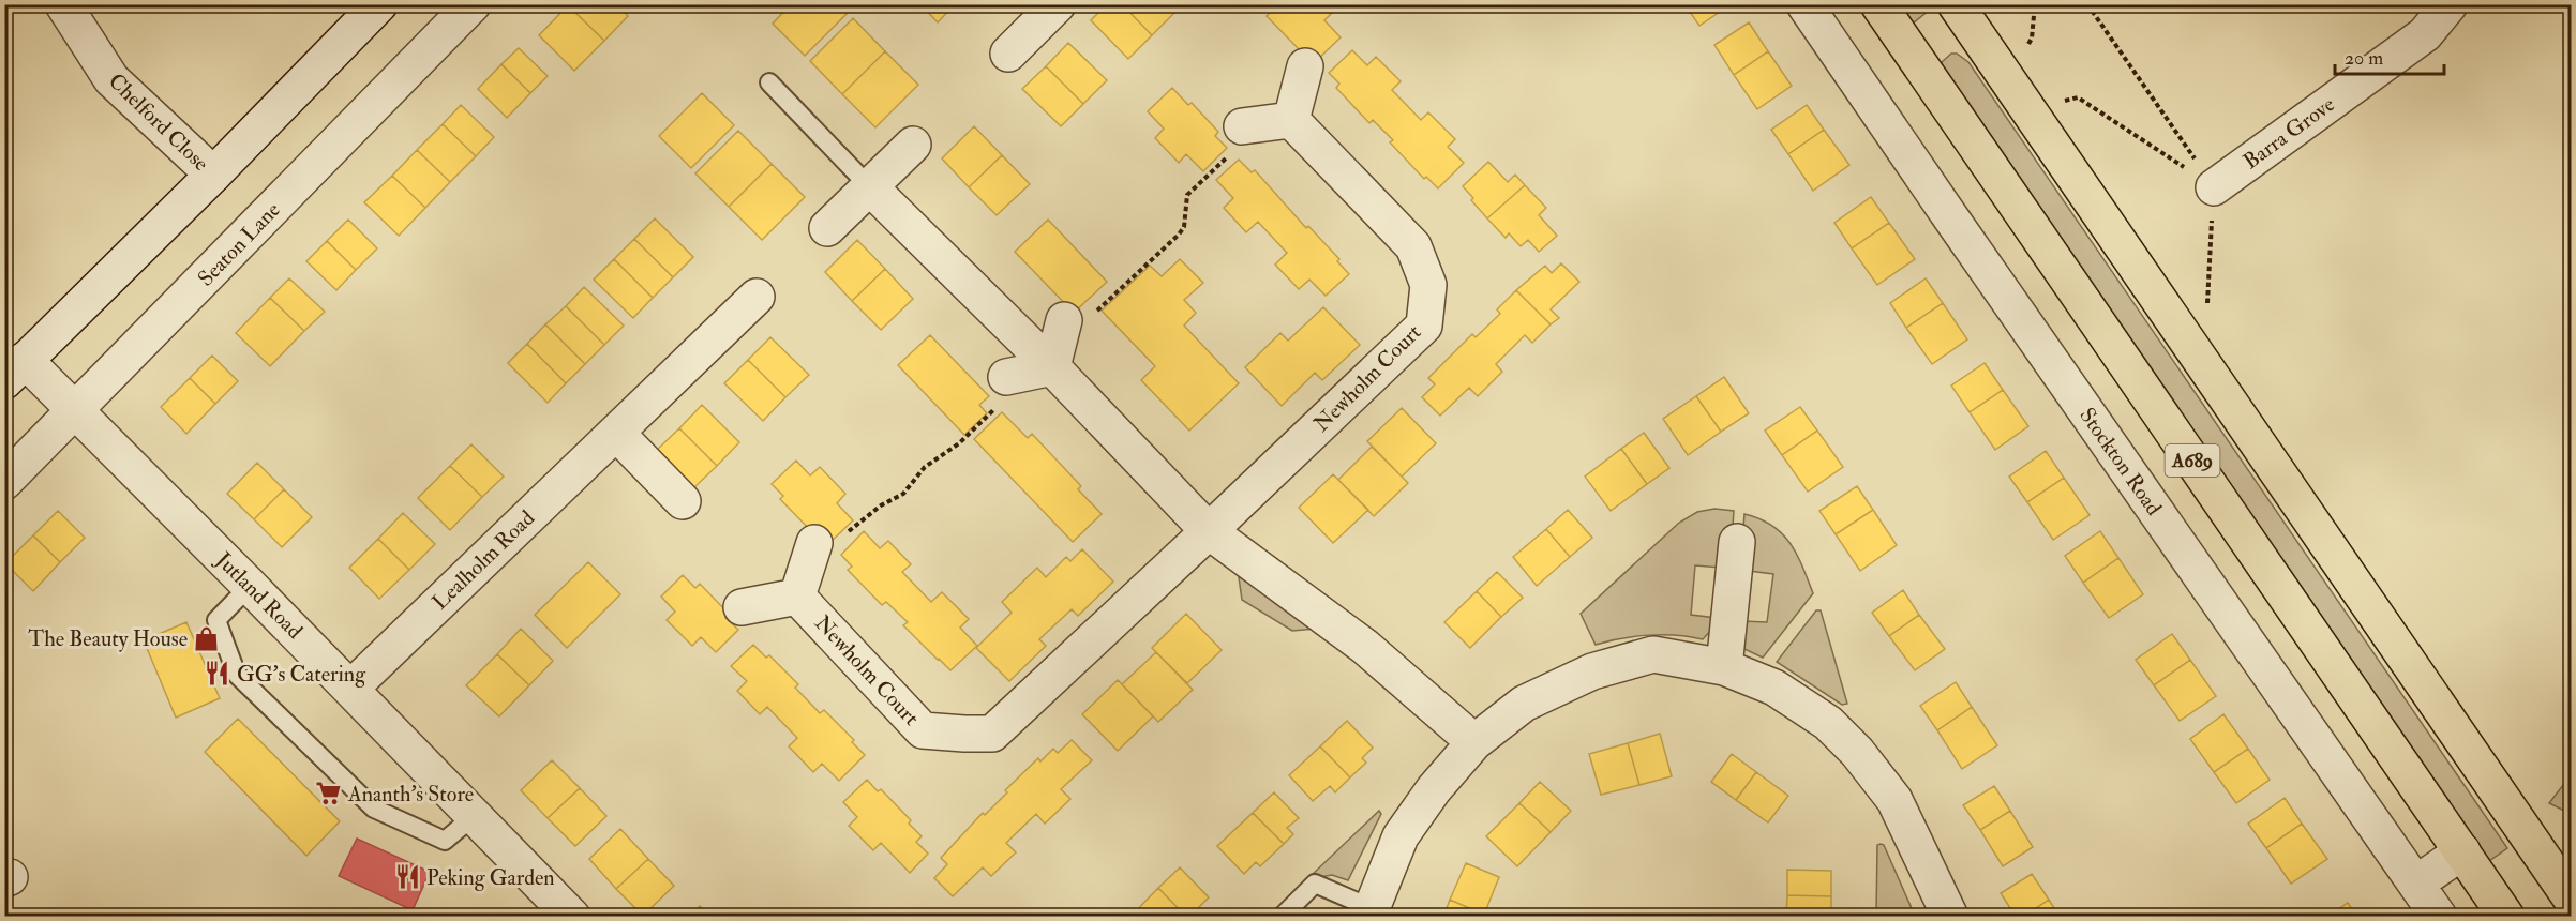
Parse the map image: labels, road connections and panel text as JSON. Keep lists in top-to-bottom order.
{
  "streets": {
    "highway": ["A689"],
    "street": [
      "Chelford Close",
      "Barra Grove",
      "Seaton Lane",
      "Newholm Court",
      "Stockton Road",
      "Lealholm Road",
      "Jutland Road"
    ]
  },
  "crossings": [
    ["Seaton Lane", "Jutland Road"],
    ["Lealholm Road", "Jutland Road"]
  ],
  "places": {
    "shop": ["The Beauty House"],
    "restaurant": ["GG's Catering", "Peking Garden"],
    "supermarket": ["Ananth's Store"]
  },
  "scale_bar": "20 m"
}
